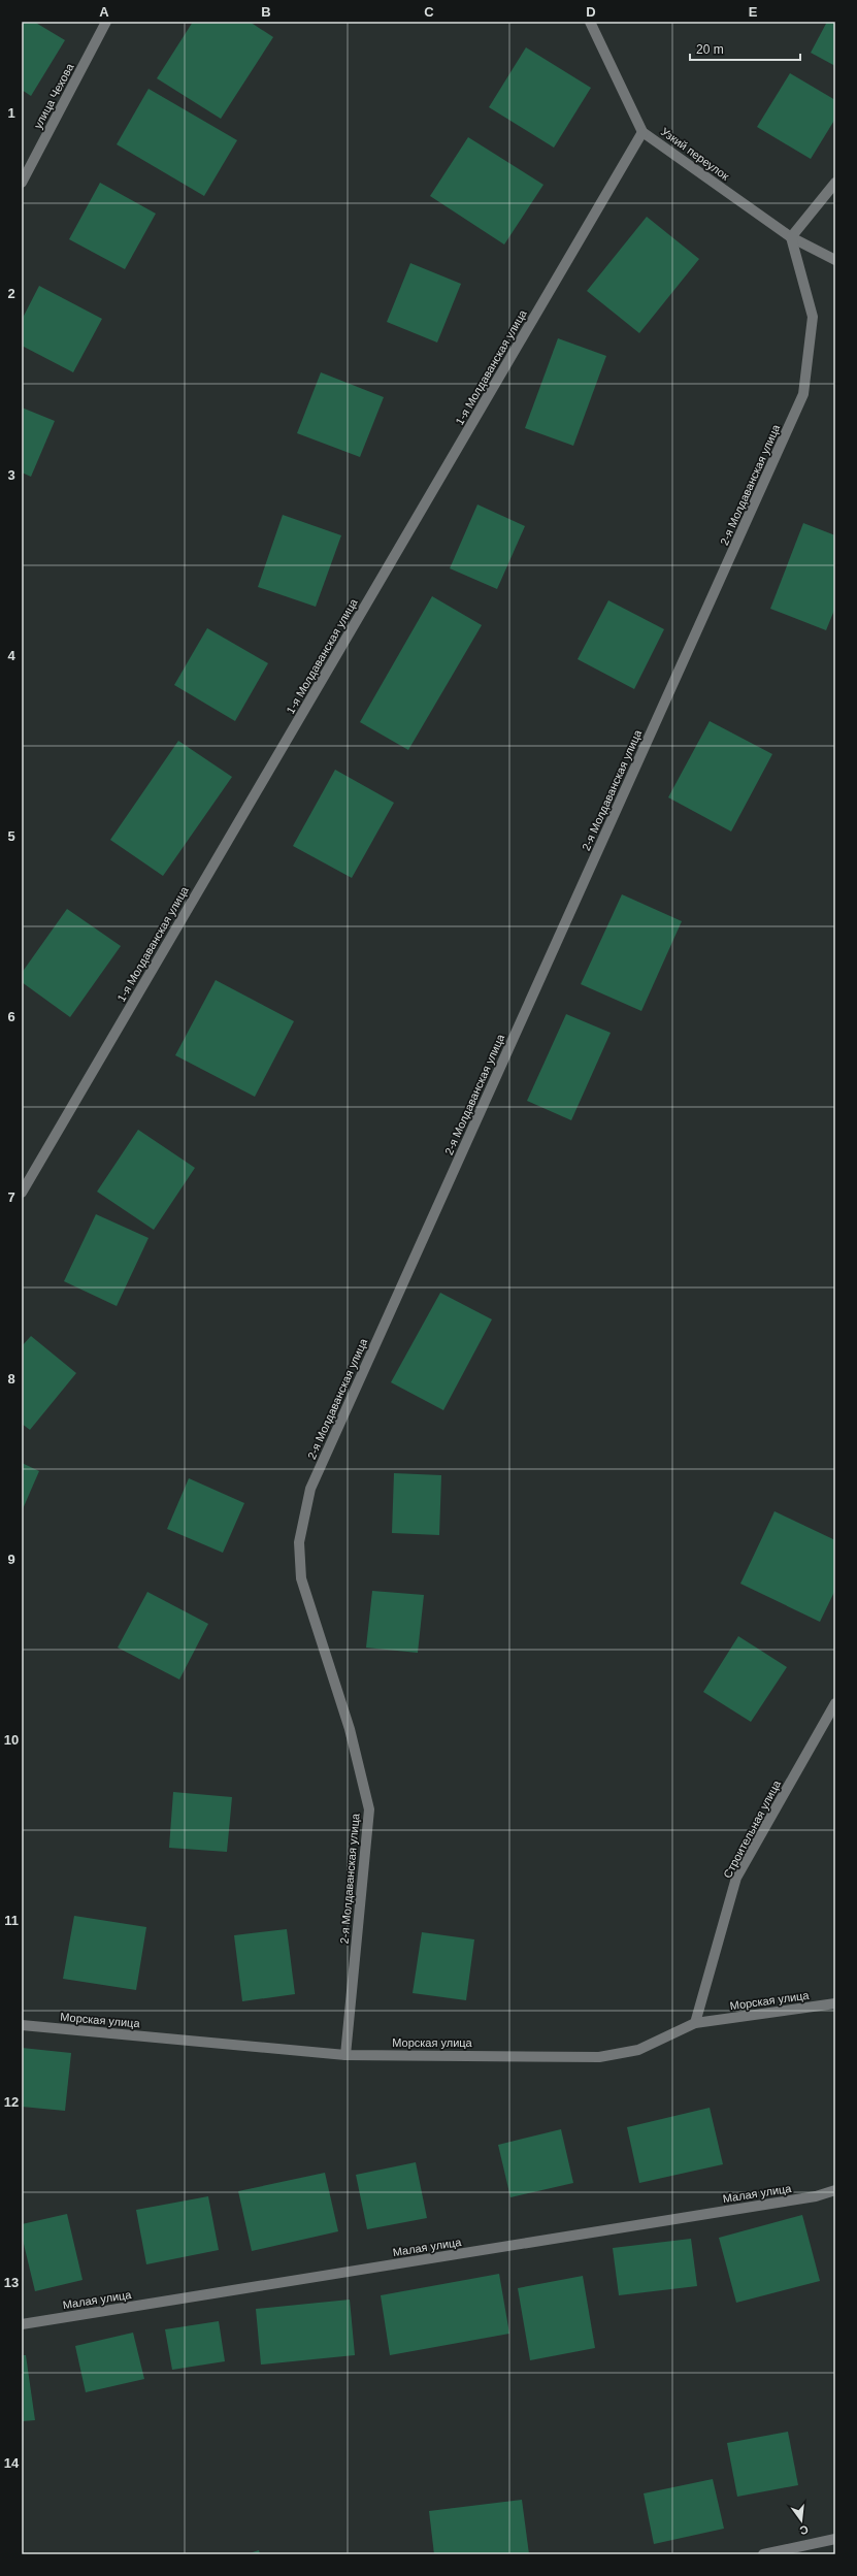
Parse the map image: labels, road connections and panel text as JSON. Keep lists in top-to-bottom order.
{
  "streets": {
    "street": [
      "улица Чехова",
      "Узкий переулок",
      "1-я Молдаванская улица",
      "2-я Молдаванская улица",
      "Строительная улица",
      "Морская улица",
      "Малая улица"
    ]
  },
  "crossings": [
    ["Узкий переулок", "1-я Молдаванская улица"],
    ["Узкий переулок", "2-я Молдаванская улица"],
    ["2-я Молдаванская улица", "Морская улица"],
    ["Строительная улица", "Морская улица"]
  ],
  "scale_bar": "20 m",
  "north": "bottom",
  "grid": {
    "columns": [
      "A",
      "B",
      "C",
      "D",
      "E"
    ],
    "rows": [
      "1",
      "2",
      "3",
      "4",
      "5",
      "6",
      "7",
      "8",
      "9",
      "10",
      "11",
      "12",
      "13",
      "14"
    ]
  }
}
